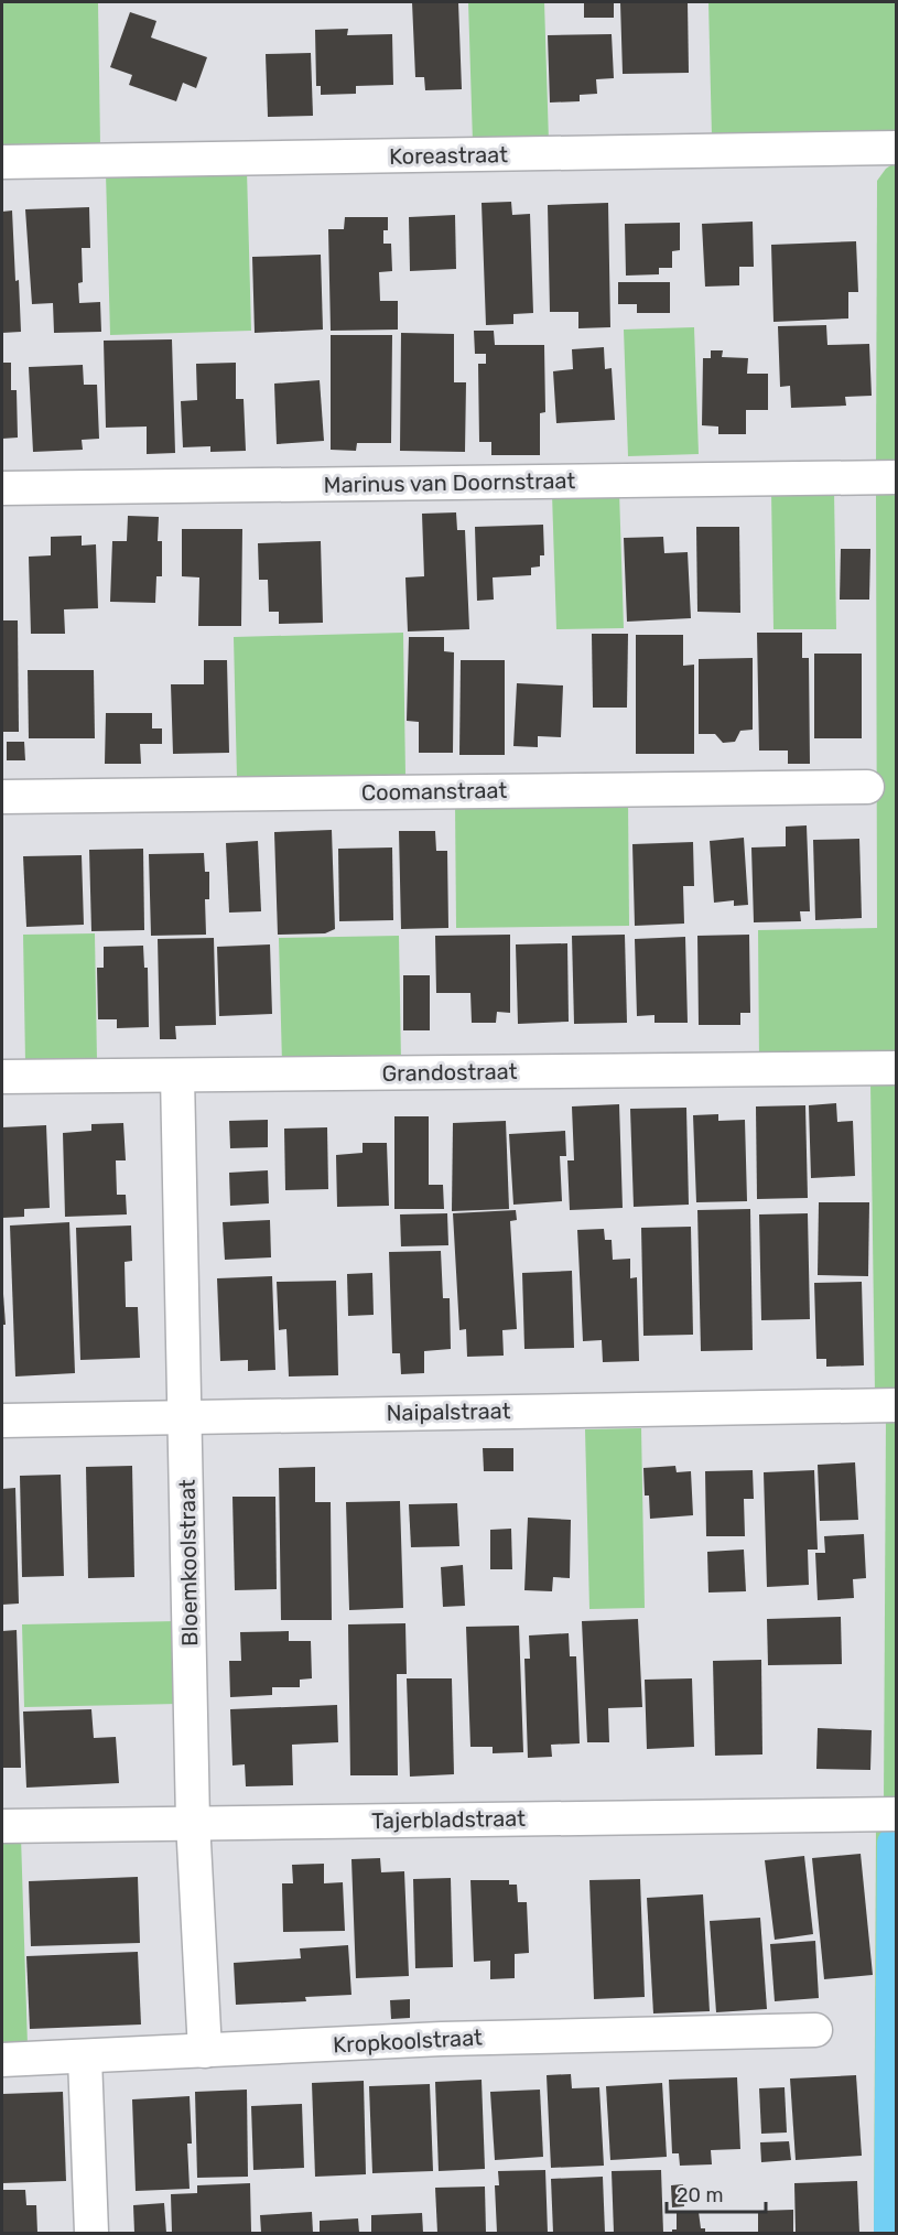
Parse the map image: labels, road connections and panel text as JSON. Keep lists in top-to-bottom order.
{
  "streets": {
    "street": [
      "Koreastraat",
      "Marinus van Doornstraat",
      "Coomanstraat",
      "Grandostraat",
      "Naipalstraat",
      "Bloemkoolstraat",
      "Tajerbladstraat",
      "Kropkoolstraat"
    ]
  },
  "crossings": [
    ["Grandostraat", "Bloemkoolstraat"],
    ["Naipalstraat", "Bloemkoolstraat"],
    ["Bloemkoolstraat", "Tajerbladstraat"],
    ["Bloemkoolstraat", "Kropkoolstraat"]
  ],
  "scale_bar": "20 m"
}
